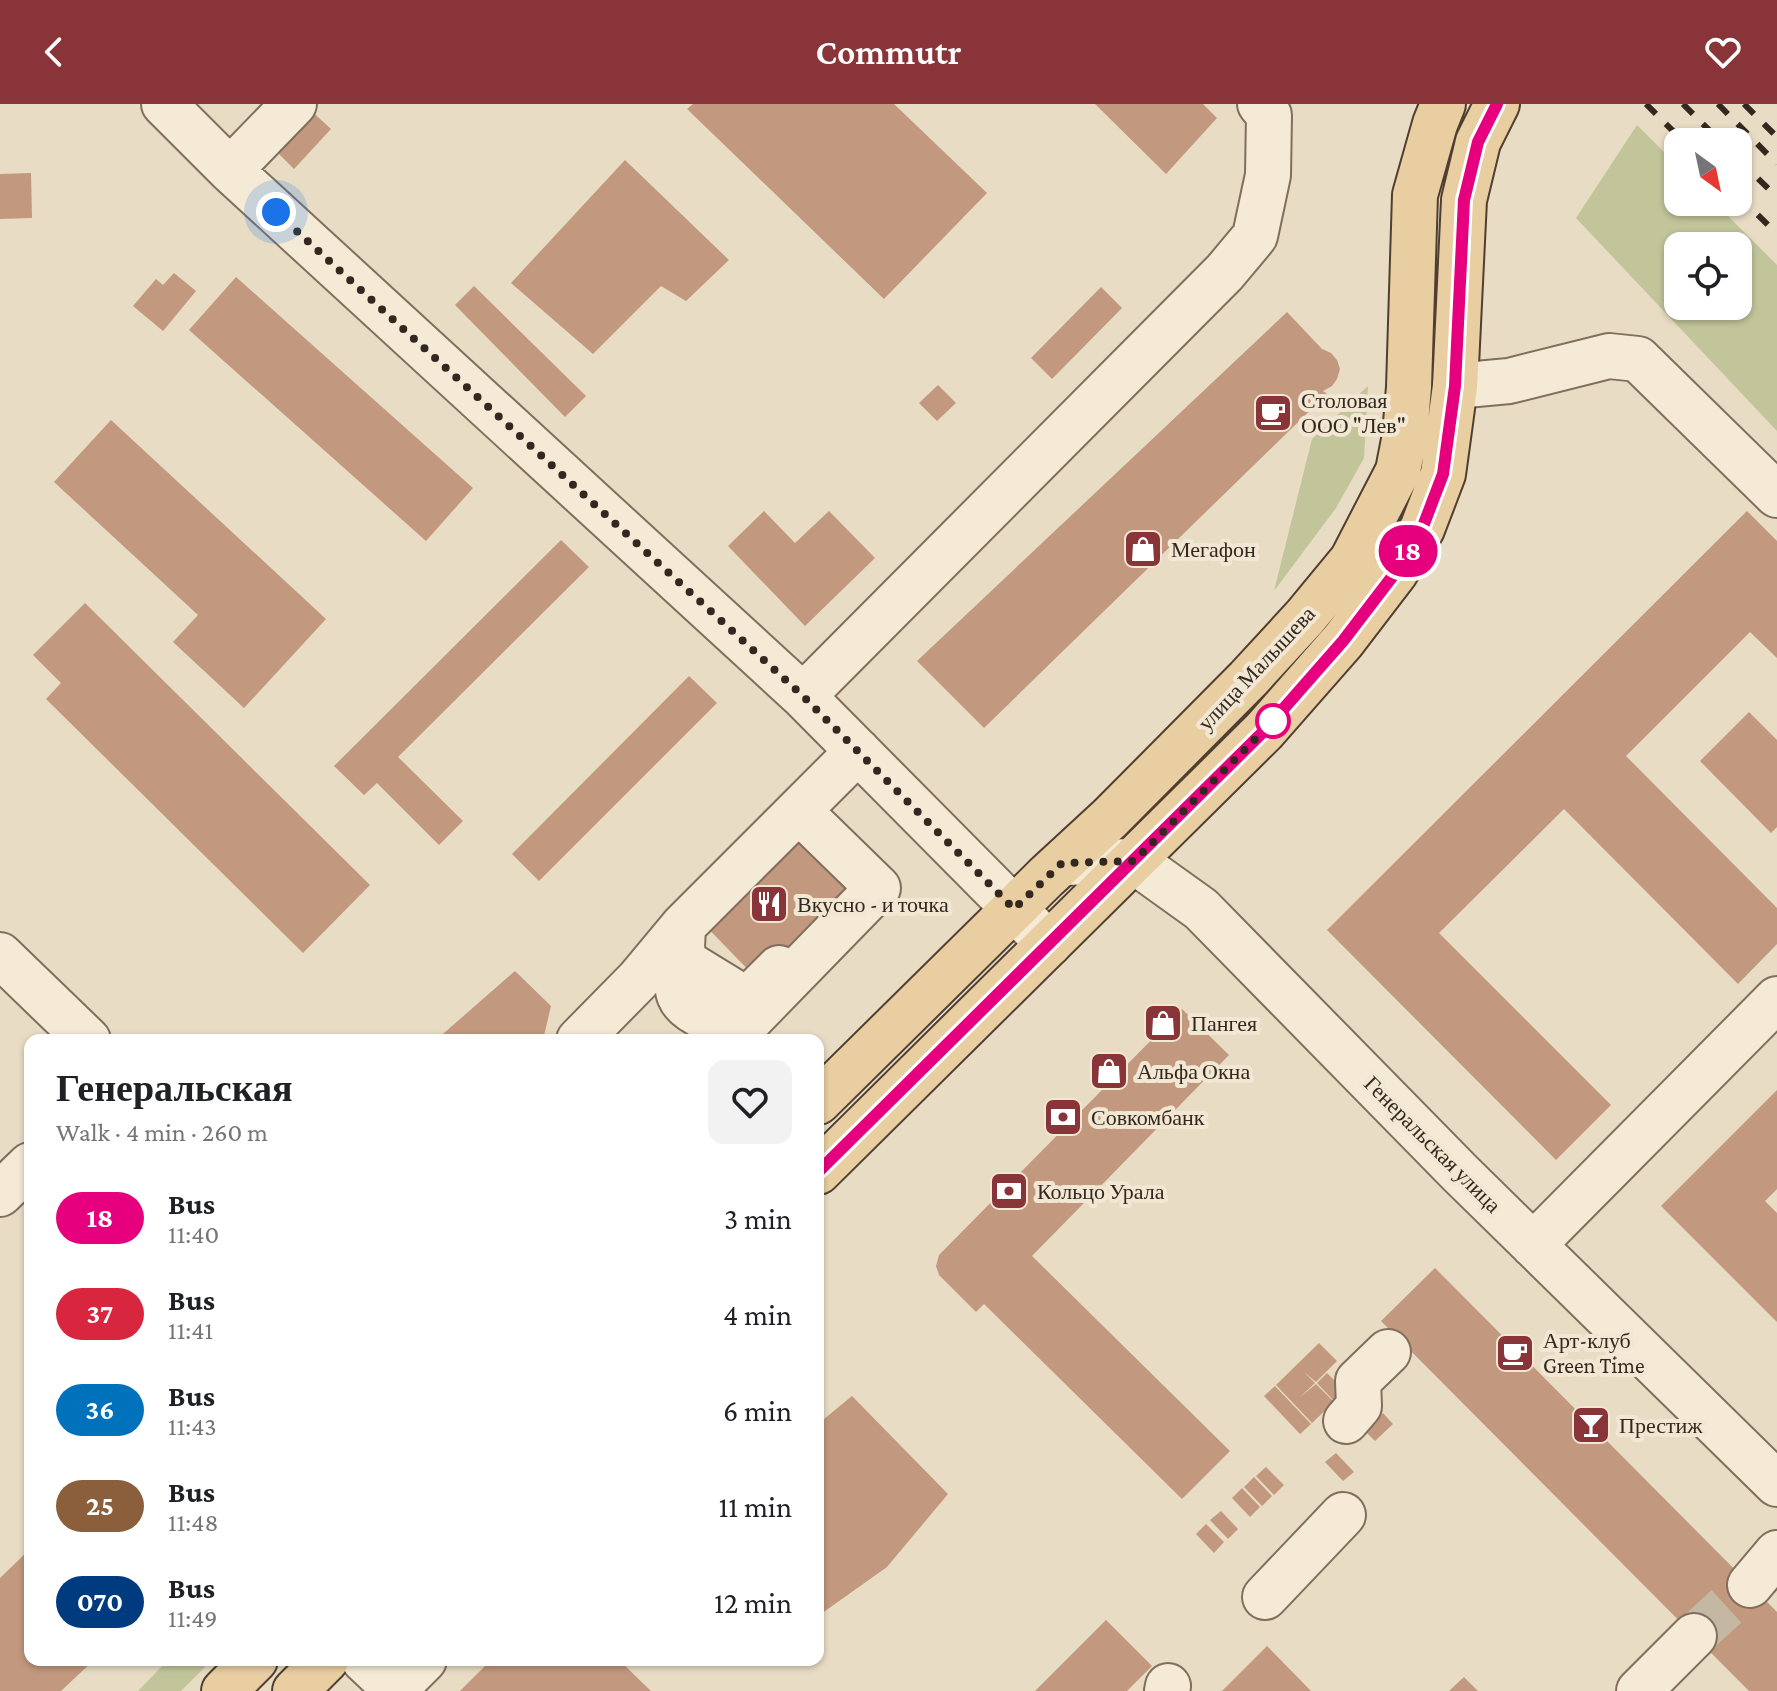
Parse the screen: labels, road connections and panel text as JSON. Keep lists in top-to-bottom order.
{
  "streets": {
    "main road": ["улица Малышева"],
    "street": ["Генеральская улица"]
  },
  "crossings": [
    ["улица Малышева", "Генеральская улица"]
  ],
  "places": {
    "cafe": ["Столовая ООО \"Лев\"", "Арт-клуб Green Time"],
    "shop": ["Мегафон", "Пангея", "Альфа Окна"],
    "restaurant": ["Вкусно - и точка"],
    "bank": ["Совкомбанк", "Кольцо Урала"],
    "bar": ["Престиж"]
  },
  "lines": ["bus line 18"],
  "north": "bottom right",
  "page": {
    "header": "Commutr",
    "on_map": "18",
    "heading": ["Генеральская", "Walk · 4 min · 260 m"],
    "list": [
      {
        "mark": "18",
        "name": "Bus",
        "note": "11:40",
        "value": "3 min"
      },
      {
        "mark": "37",
        "name": "Bus",
        "note": "11:41",
        "value": "4 min"
      },
      {
        "mark": "36",
        "name": "Bus",
        "note": "11:43",
        "value": "6 min"
      },
      {
        "mark": "25",
        "name": "Bus",
        "note": "11:48",
        "value": "11 min"
      },
      {
        "mark": "070",
        "name": "Bus",
        "note": "11:49",
        "value": "12 min"
      }
    ]
  }
}
